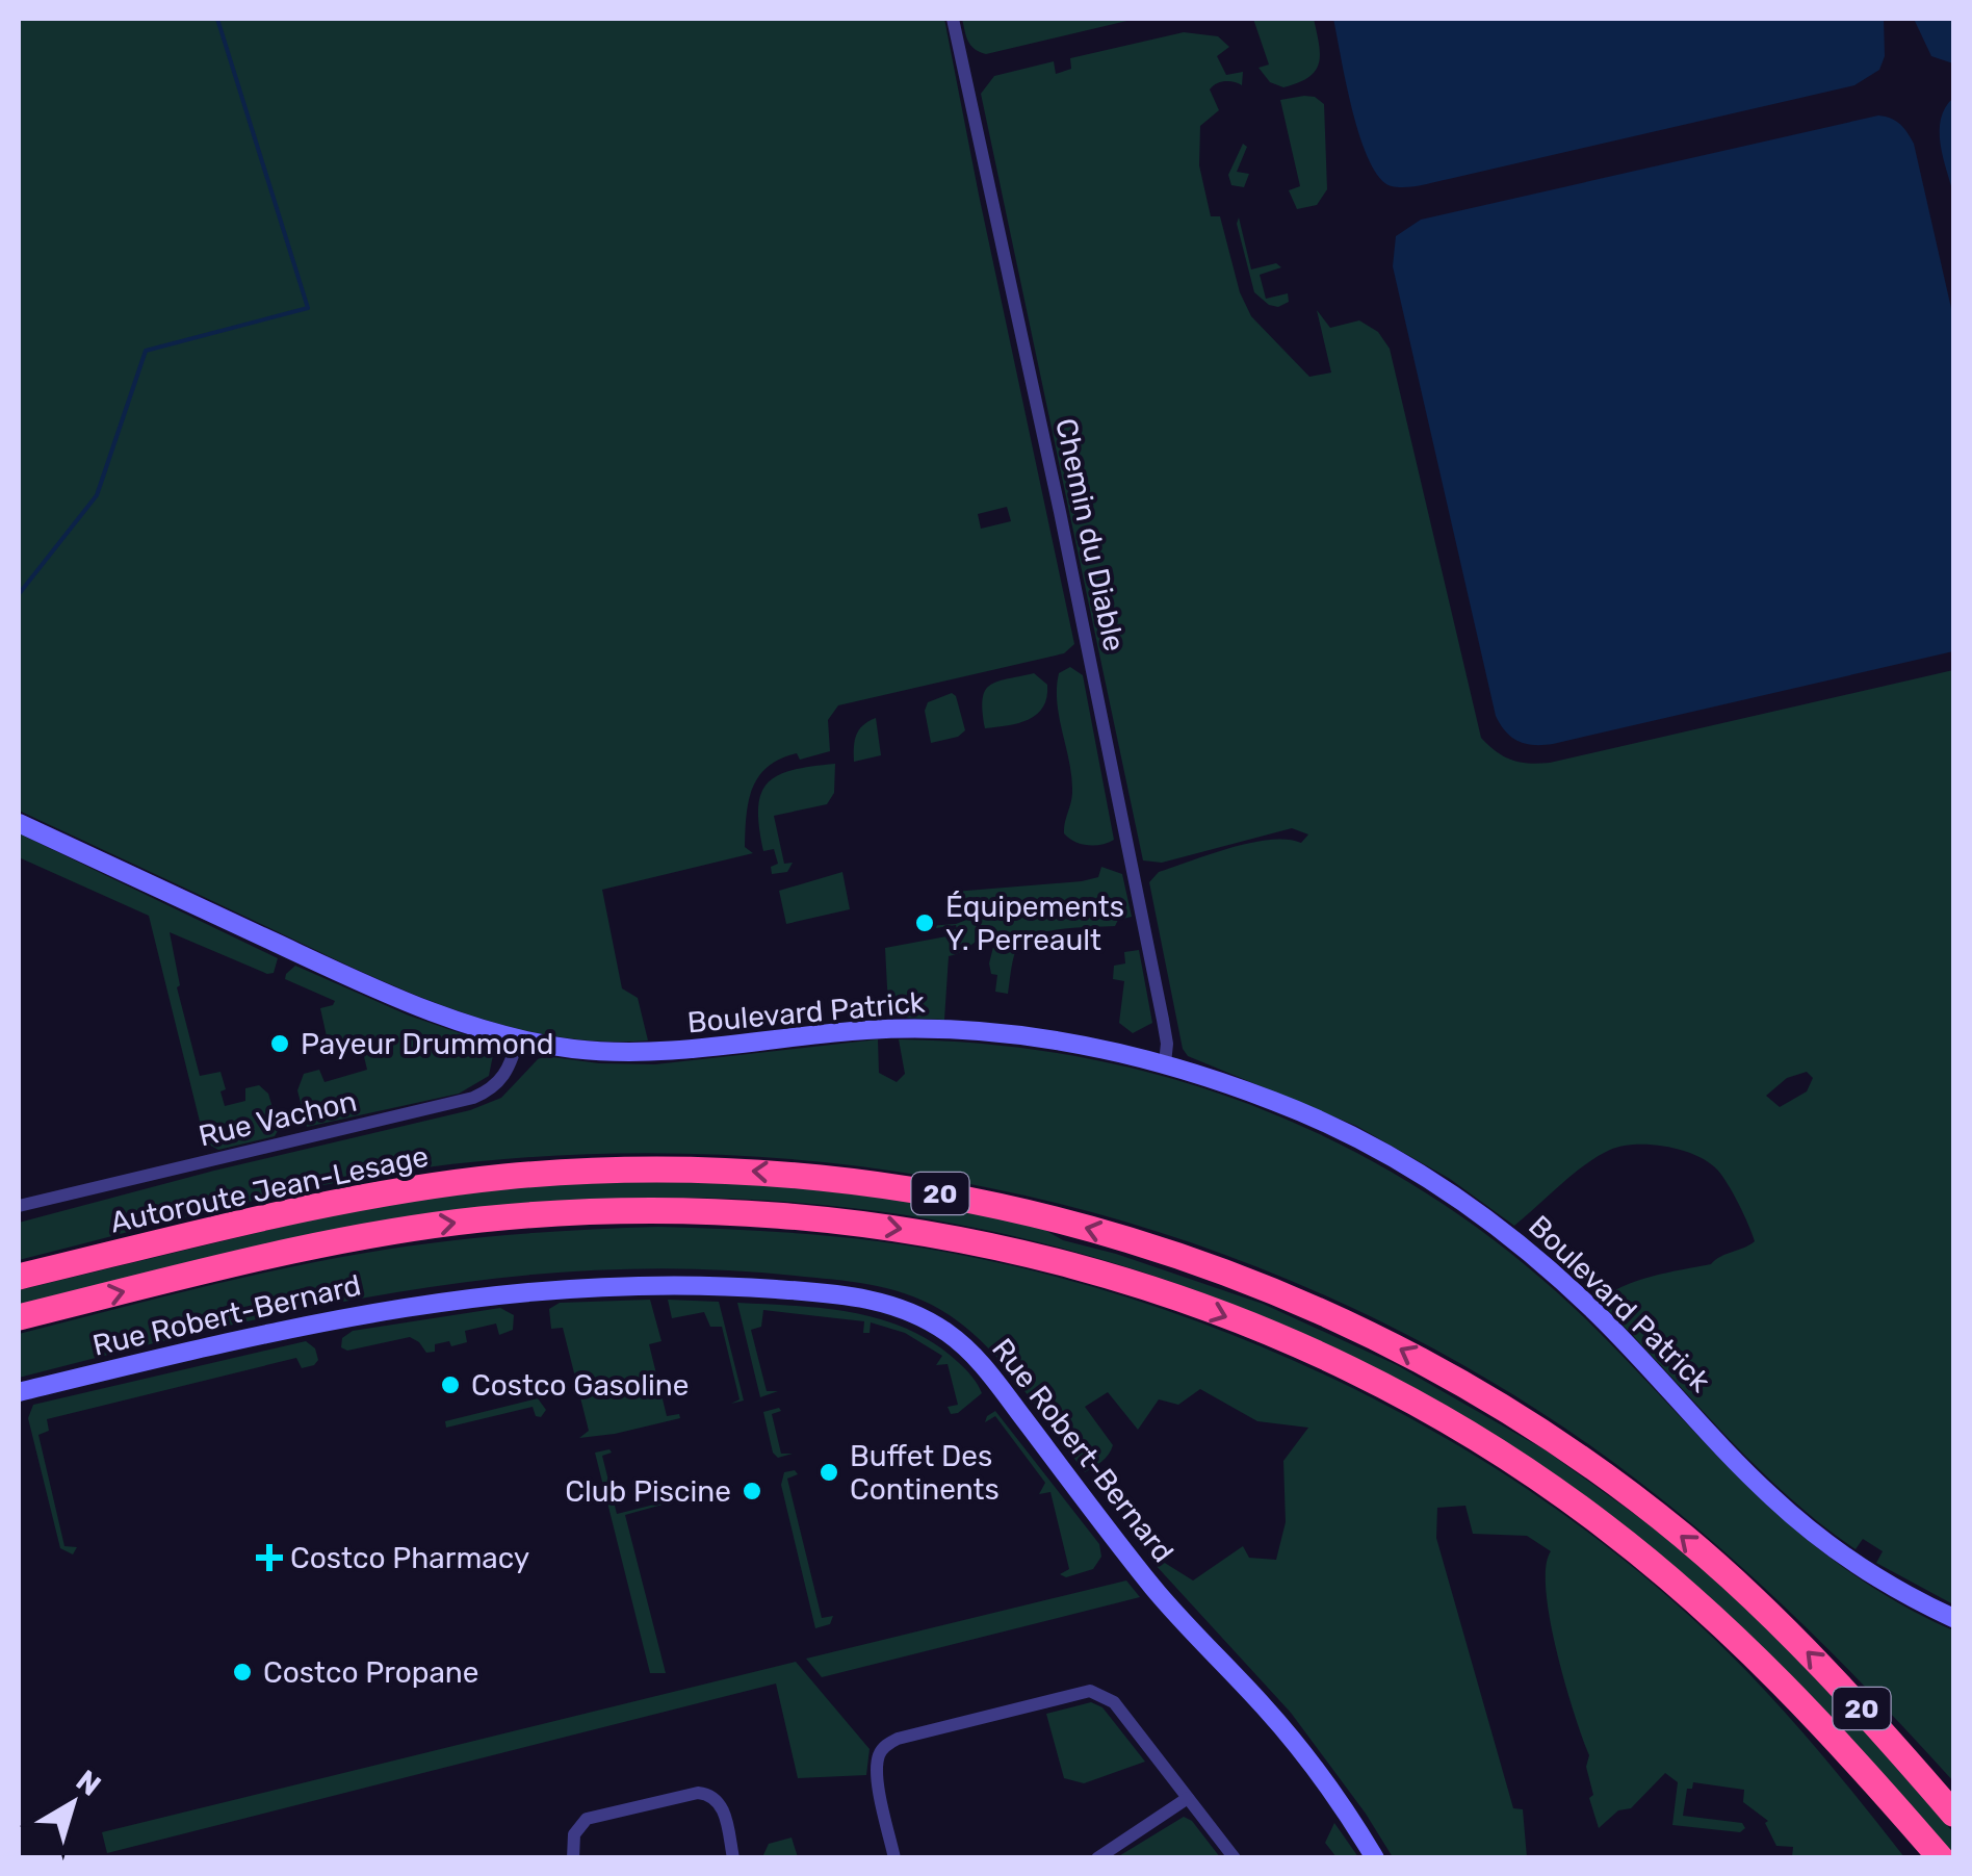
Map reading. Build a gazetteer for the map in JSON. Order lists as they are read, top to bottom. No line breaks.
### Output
{"streets":{"highway":["Autoroute Jean-Lesage","20"],"street":["Chemin du Diable","Boulevard Patrick","Rue Vachon","Rue Robert-Bernard"]},"crossings":[["Chemin du Diable","Boulevard Patrick"],["Boulevard Patrick","Rue Vachon"]],"places":{"other":["Équipements Y. Perreault","Payeur Drummond","Costco Gasoline","Buffet Des Continents","Club Piscine","Costco Propane"],"health":["Costco Pharmacy"]},"north":"top right"}
